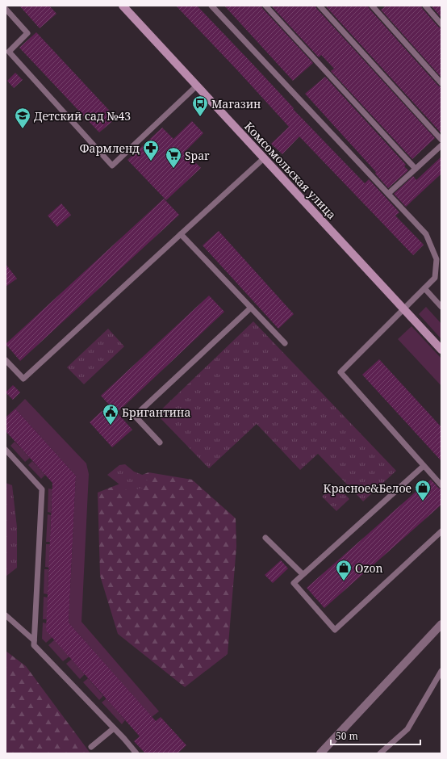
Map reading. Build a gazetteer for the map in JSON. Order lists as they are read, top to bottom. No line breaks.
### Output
{"streets":{"main road":["Комсомольская улица"]},"places":{"bus stop":["Магазин"],"school or university":["Детский сад №43"],"pharmacy":["Фармленд"],"supermarket":["Spar"],"public building":["Бригантина"],"shop":["Красное&Белое","Ozon"]},"scale_bar":"50 m"}
